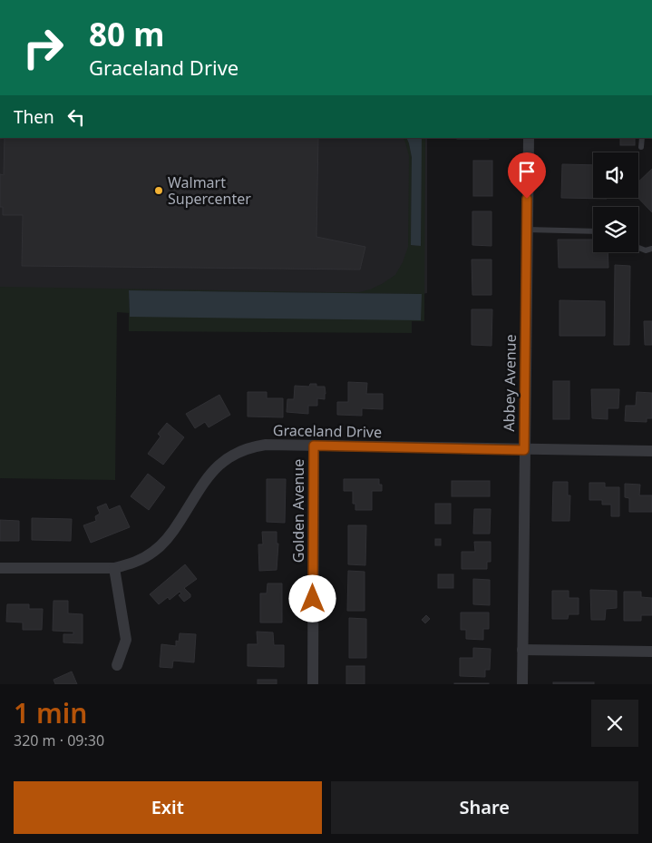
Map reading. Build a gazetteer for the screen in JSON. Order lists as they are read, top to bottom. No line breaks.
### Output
{"streets":{"street":["Abbey Avenue","Graceland Drive","Golden Avenue"]},"crossings":[["Abbey Avenue","Graceland Drive"],["Graceland Drive","Golden Avenue"]],"places":["Walmart Supercenter"],"page":{"turn":["80 m","Graceland Drive"],"then":"Then","heading":["1 min","320 m · 09:30"],"buttons":["Exit","Share"]}}
